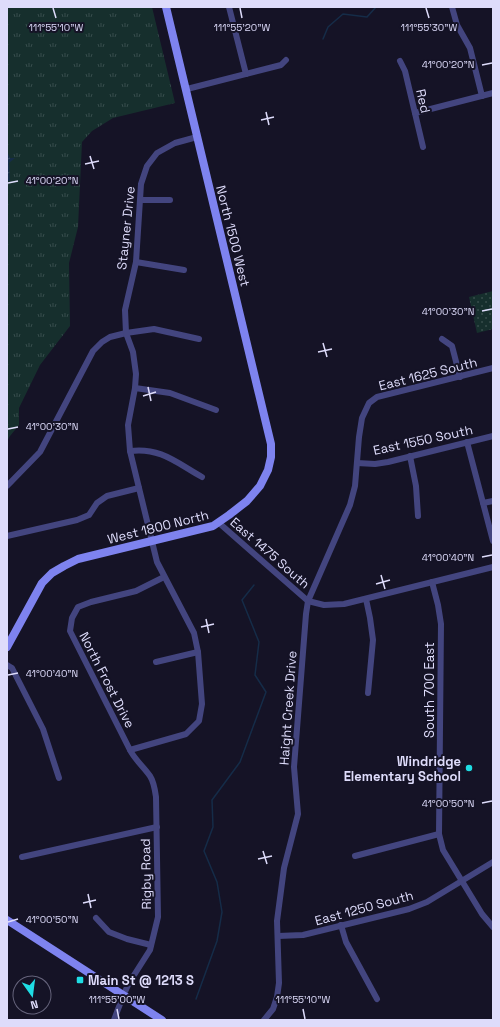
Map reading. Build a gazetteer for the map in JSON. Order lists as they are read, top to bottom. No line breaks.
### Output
{"streets":{"street":["Red","Stayner Drive","North 1500 West","East 1625 South","East 1550 South","West 1800 North","East 1475 South","North Frost Drive","South 700 East","Haight Creek Drive","Rigby Road","East 1250 South"]},"crossings":[["Stayner Drive","North 1500 West"],["Stayner Drive","West 1800 North"],["Stayner Drive","North Frost Drive"],["Stayner Drive","Rigby Road"],["North 1500 West","West 1800 North"],["East 1625 South","Haight Creek Drive"],["East 1550 South","Haight Creek Drive"],["West 1800 North","East 1475 South"],["East 1475 South","South 700 East"],["East 1475 South","Haight Creek Drive"],["North Frost Drive","Rigby Road"],["South 700 East","East 1250 South"],["Haight Creek Drive","East 1250 South"]],"places":{"other":["Windridge Elementary School"],"transit":["Main St @ 1213 S"]},"north":"bottom","coordinates":["111°55'10\"W","111°55'20\"W","111°55'30\"W","41°00'20\"N","41°00'30\"N","41°00'40\"N","41°00'50\"N","111°55'00\"W"]}
